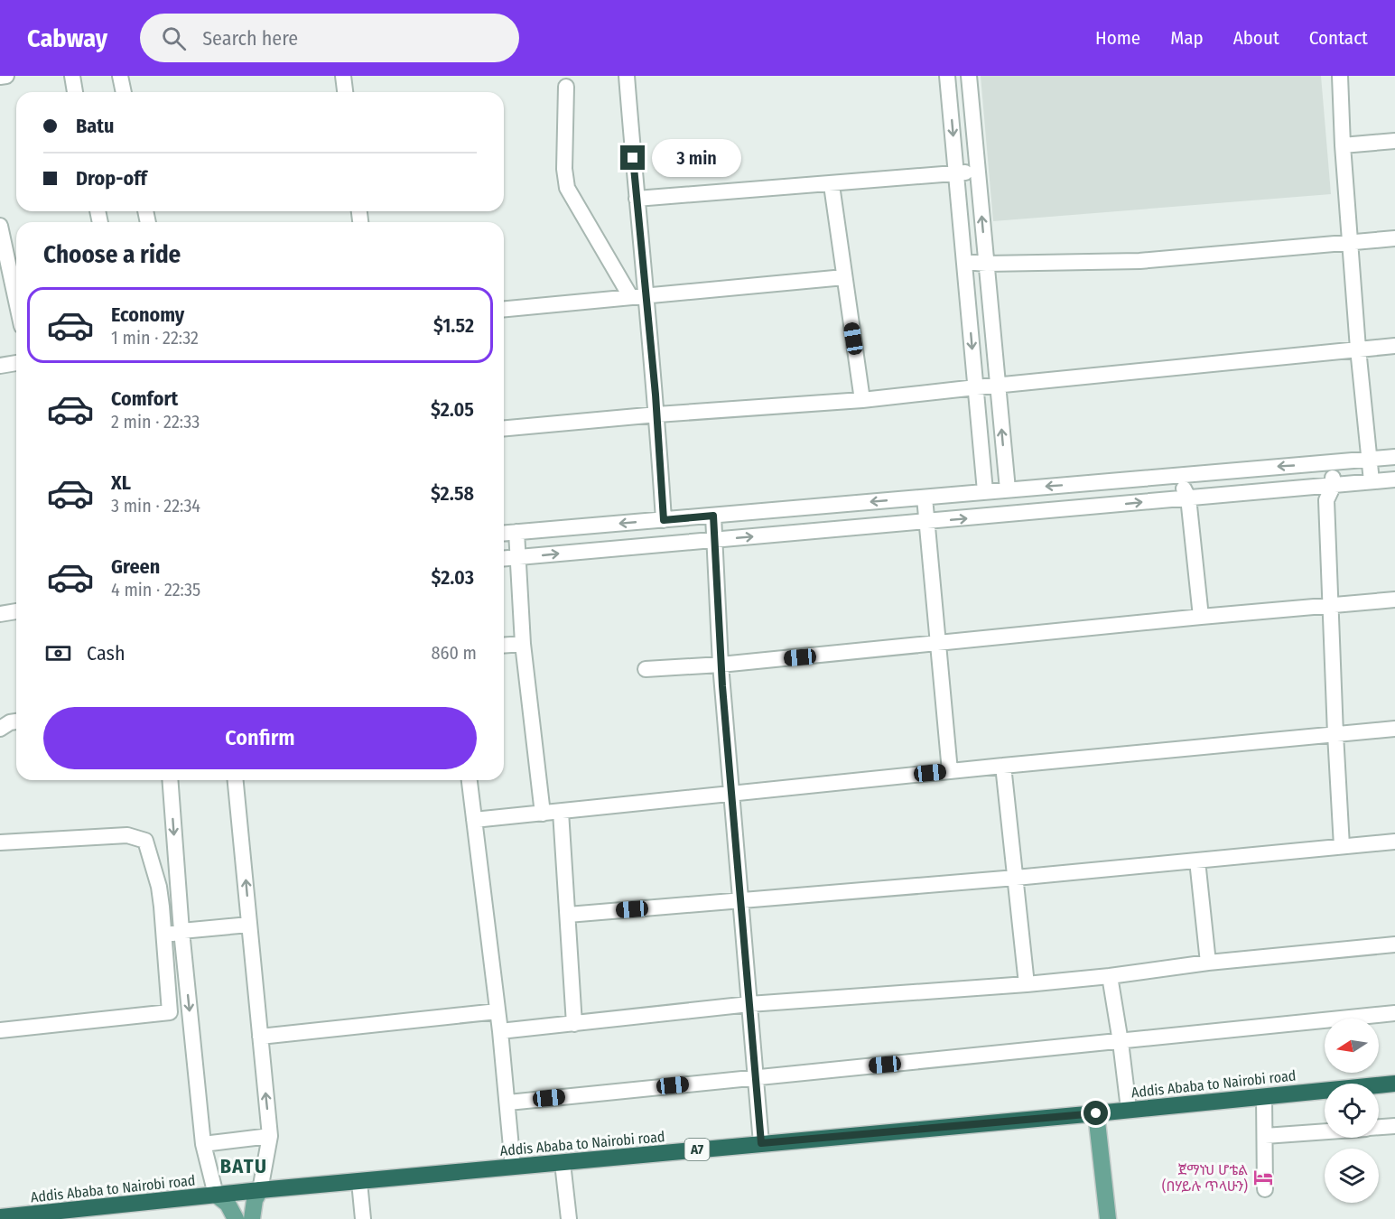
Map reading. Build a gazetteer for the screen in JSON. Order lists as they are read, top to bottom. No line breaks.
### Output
{"streets":{"highway":["Addis Ababa to Nairobi road","A7"]},"districts":["BATU"],"places":{"hotel":["ጀማነህ ሆቴል (በሃይሉ ጥላሁን)"]},"north":"left","page":{"header":"Cabway","search":"Search here","nav":["Home","Map","About","Contact"],"banner":["Batu","Drop-off"],"bubble":"3 min","heading":"Choose a ride","list":[{"name":"Economy","note":"1 min · 22:32","value":"$1.52"},{"name":"Comfort","note":"2 min · 22:33","value":"$2.05"},{"name":"XL","note":"3 min · 22:34","value":"$2.58"},{"name":"Green","note":"4 min · 22:35","value":"$2.03"}],"pay":["Cash","860 m"],"buttons":"Confirm"}}
